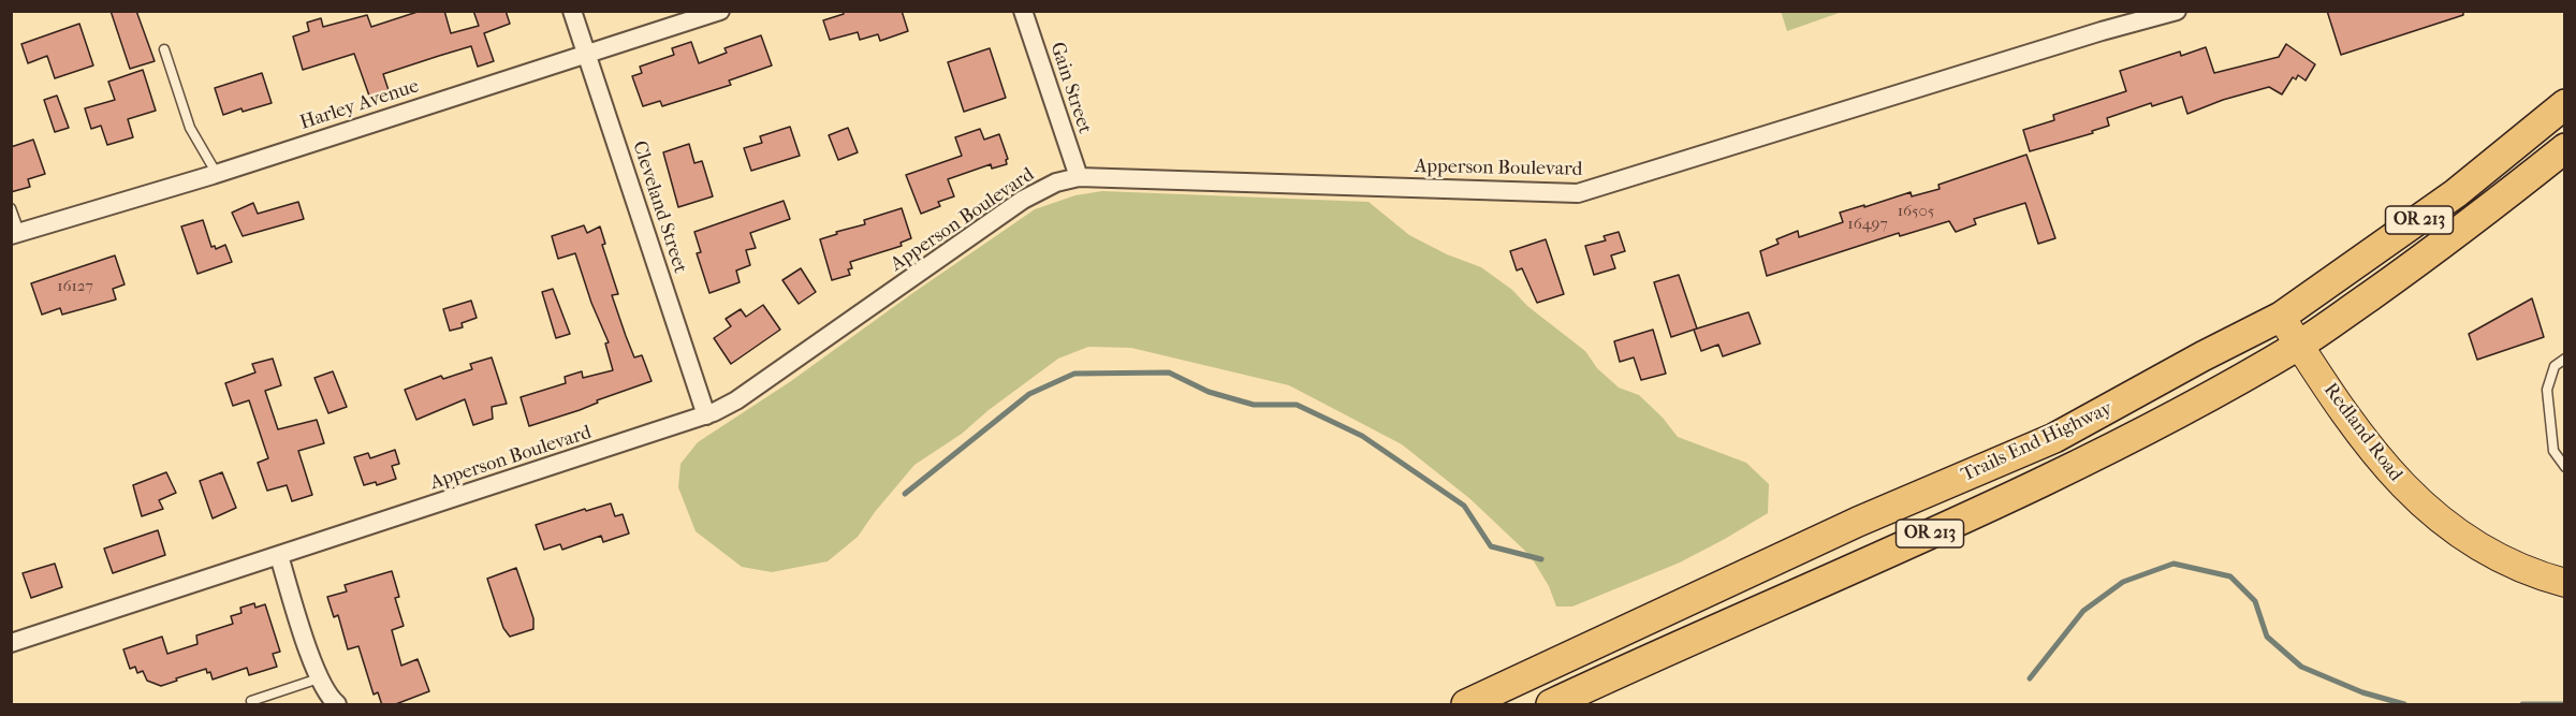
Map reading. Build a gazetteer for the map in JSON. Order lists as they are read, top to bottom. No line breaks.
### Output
{"streets":{"highway":["OR 213","Trails End Highway"],"main road":["Redland Road"],"street":["Gain Street","Harley Avenue","Apperson Boulevard","Cleveland Street"]},"crossings":[["Gain Street","Apperson Boulevard"],["Harley Avenue","Cleveland Street"],["Apperson Boulevard","Cleveland Street"],["Redland Road","Trails End Highway"]],"house_numbers":["16505","16497","16127"]}
